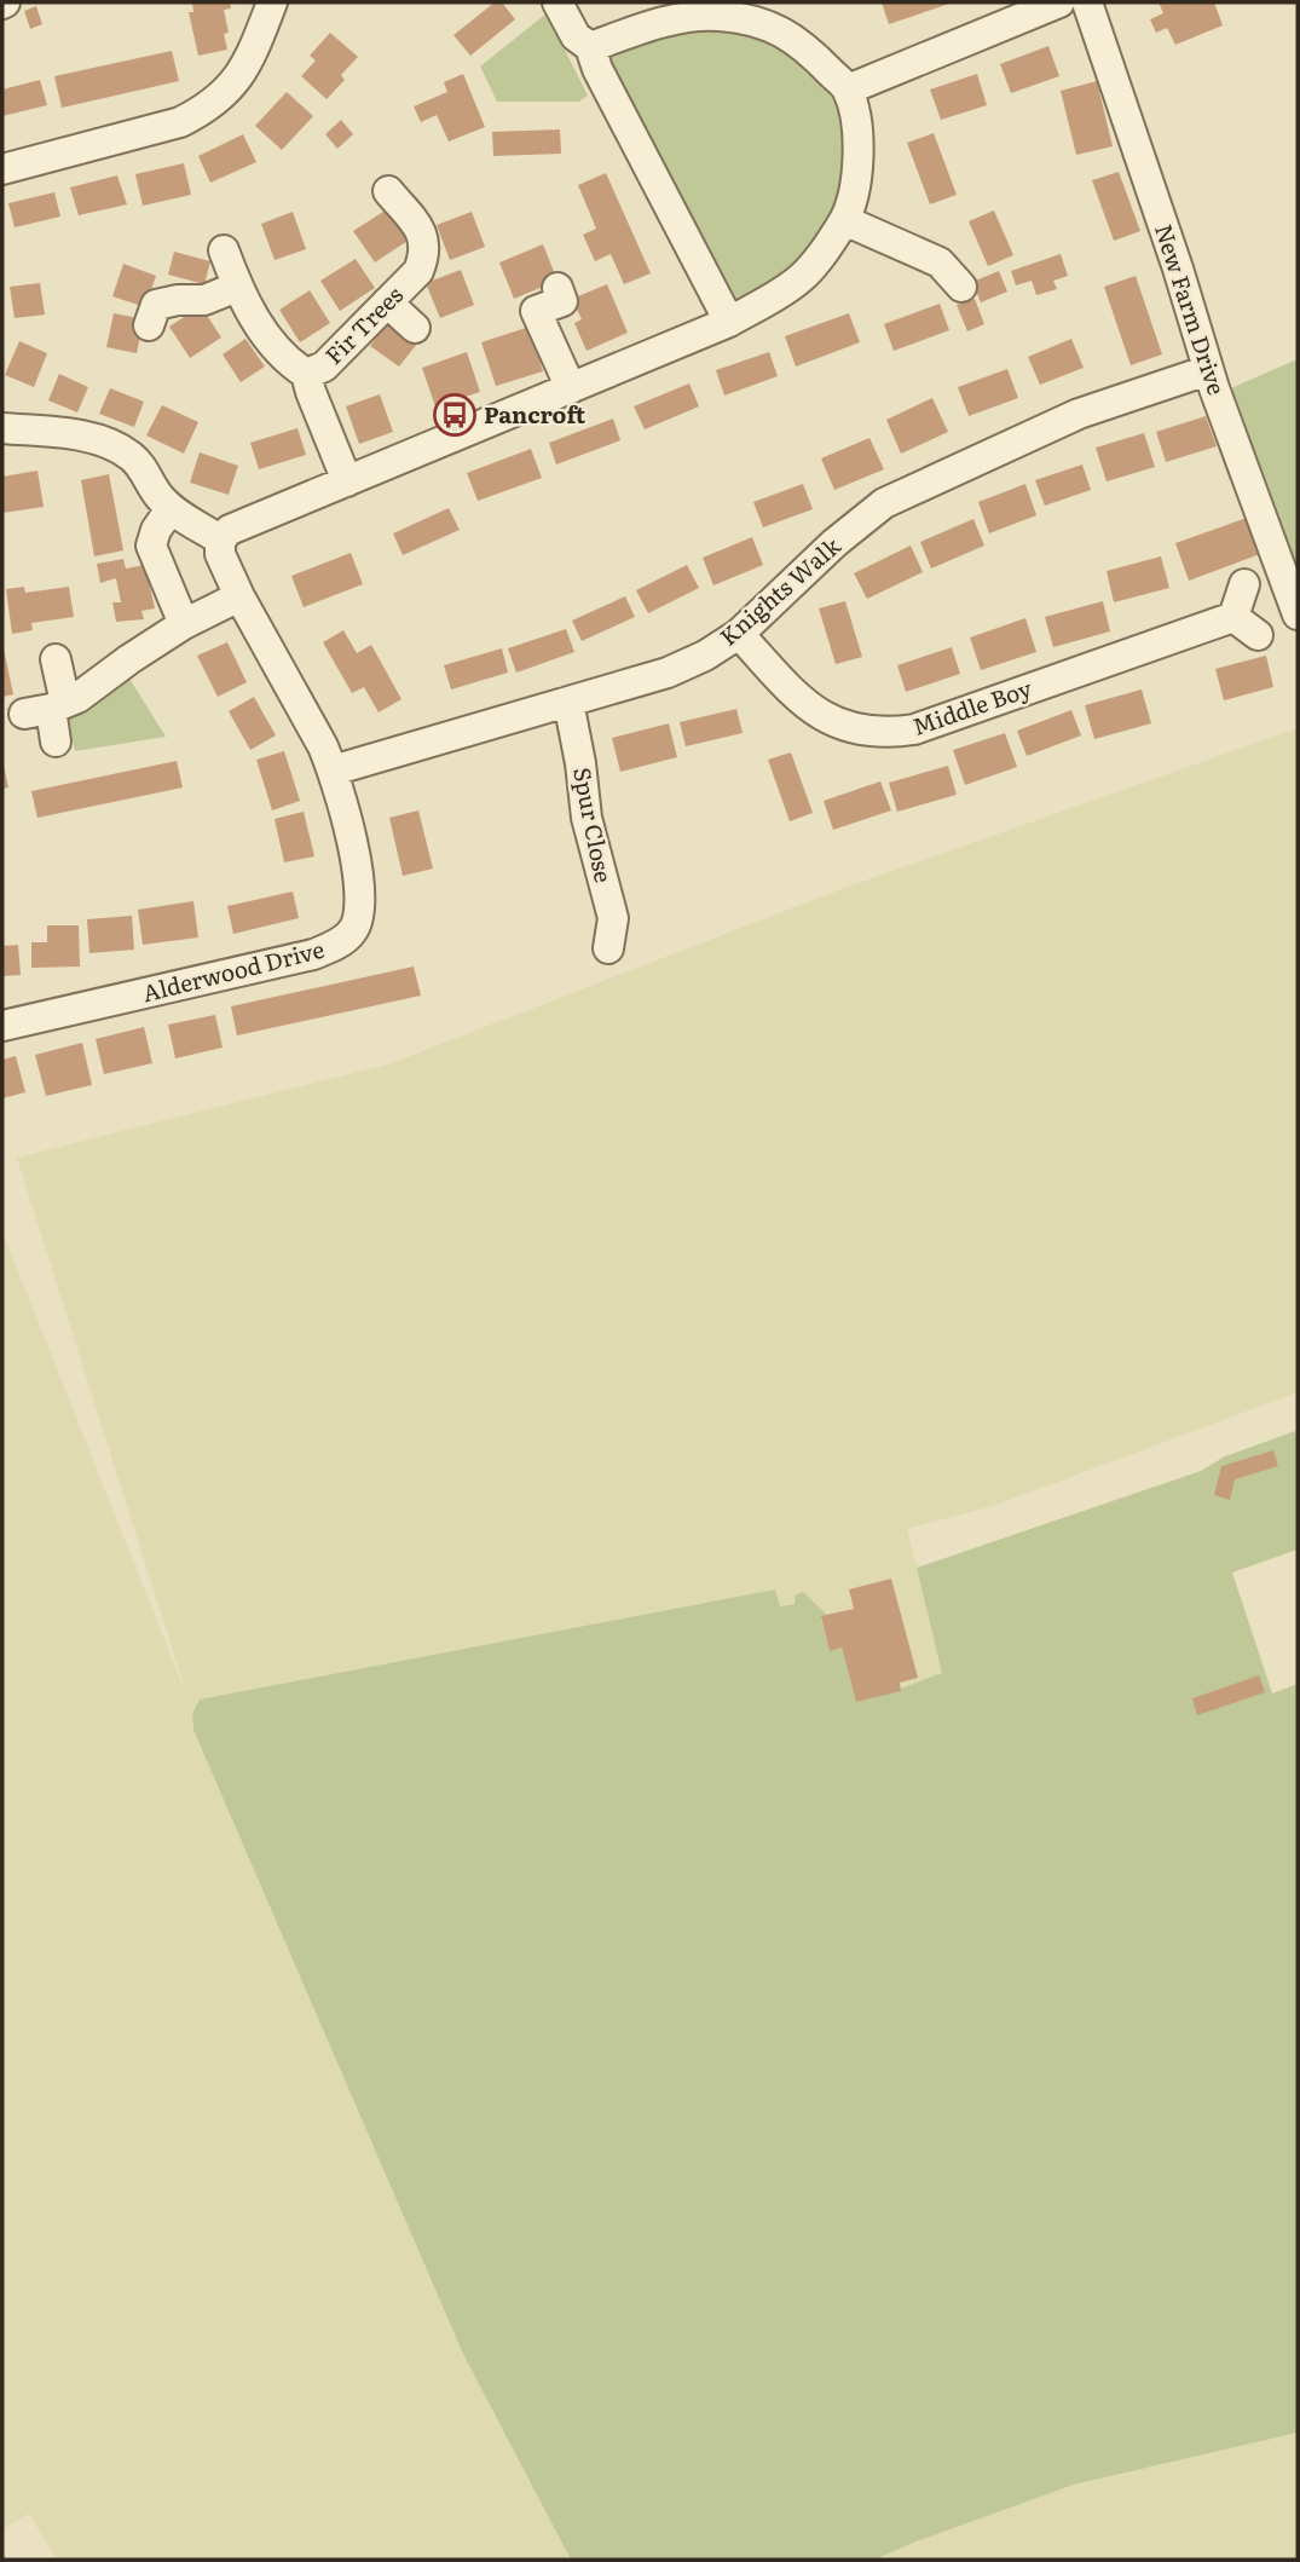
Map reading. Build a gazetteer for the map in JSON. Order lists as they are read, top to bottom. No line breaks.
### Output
{"streets":{"street":["New Farm Drive","Fir Trees","Knights Walk","Middle Boy","Spur Close","Alderwood Drive"]},"crossings":[["New Farm Drive","Knights Walk"],["Knights Walk","Middle Boy"],["Knights Walk","Spur Close"],["Knights Walk","Alderwood Drive"]],"places":{"bus stop":["Pancroft"]}}
